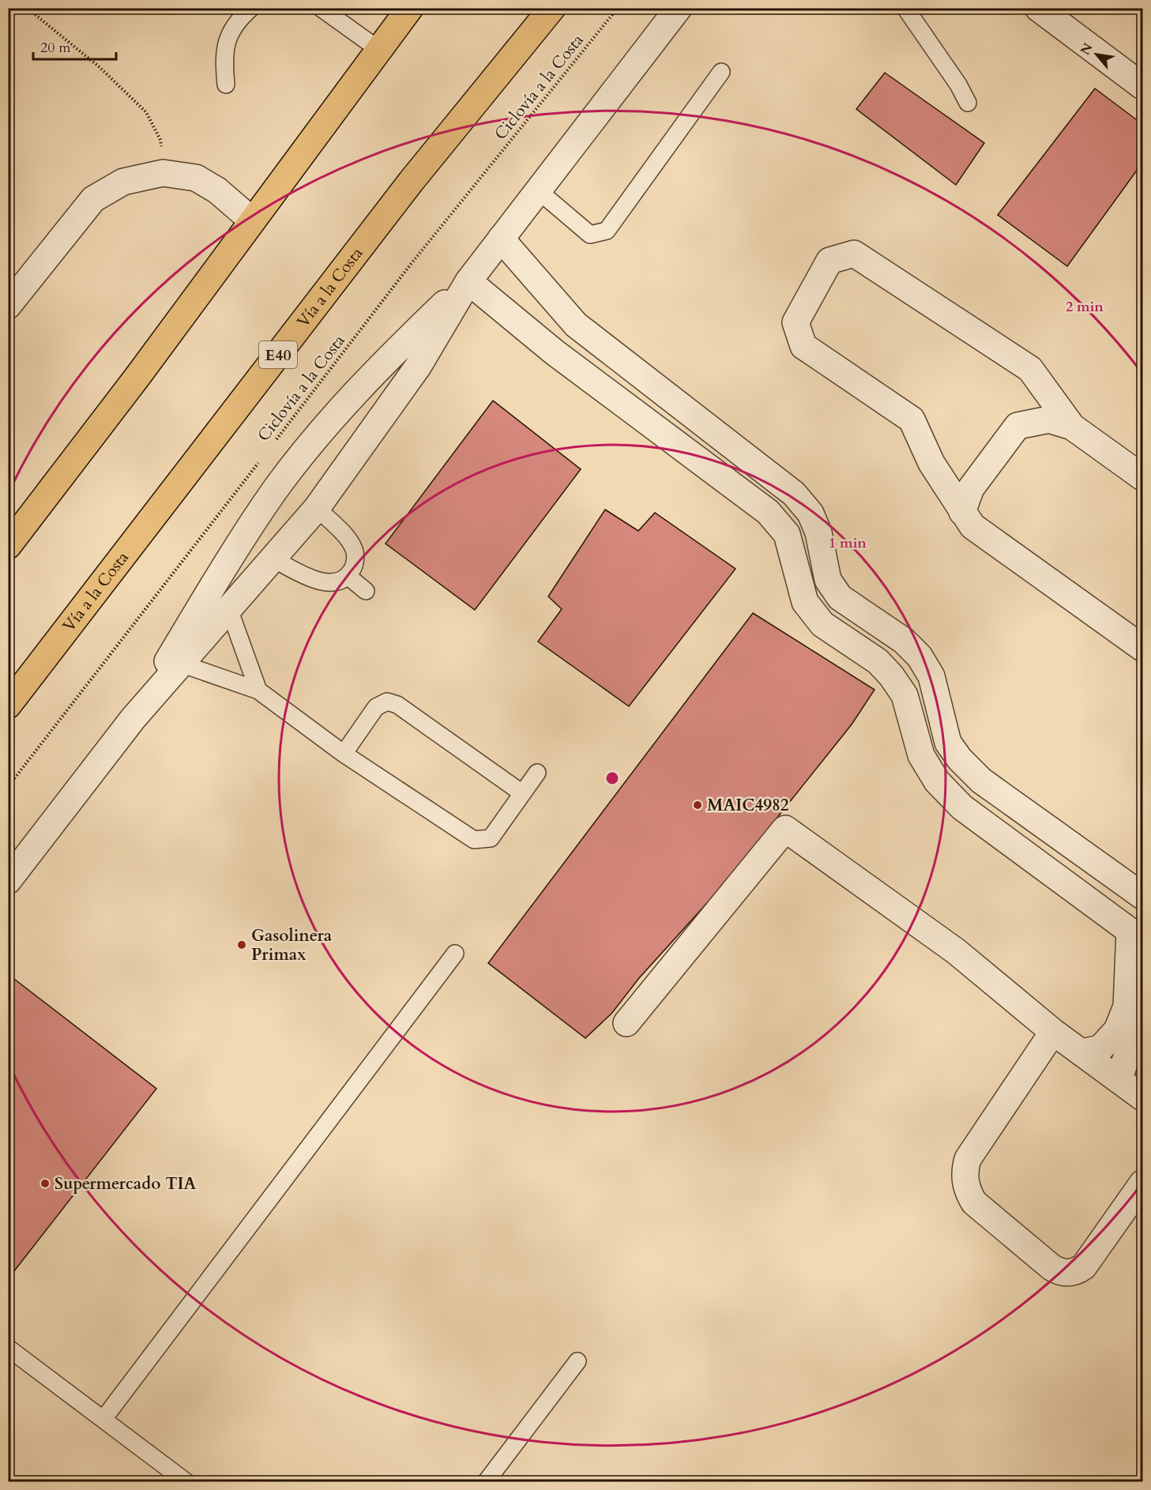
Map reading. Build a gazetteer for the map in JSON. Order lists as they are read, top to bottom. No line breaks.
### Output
{"streets":{"highway":["Vía a la Costa","E40"],"path":["Ciclovía a la Costa"]},"places":["MAIC4982","Gasolinera Primax","Supermercado TIA"],"scale_bar":"20 m","north":"top left","rings":["2 min","1 min"]}
